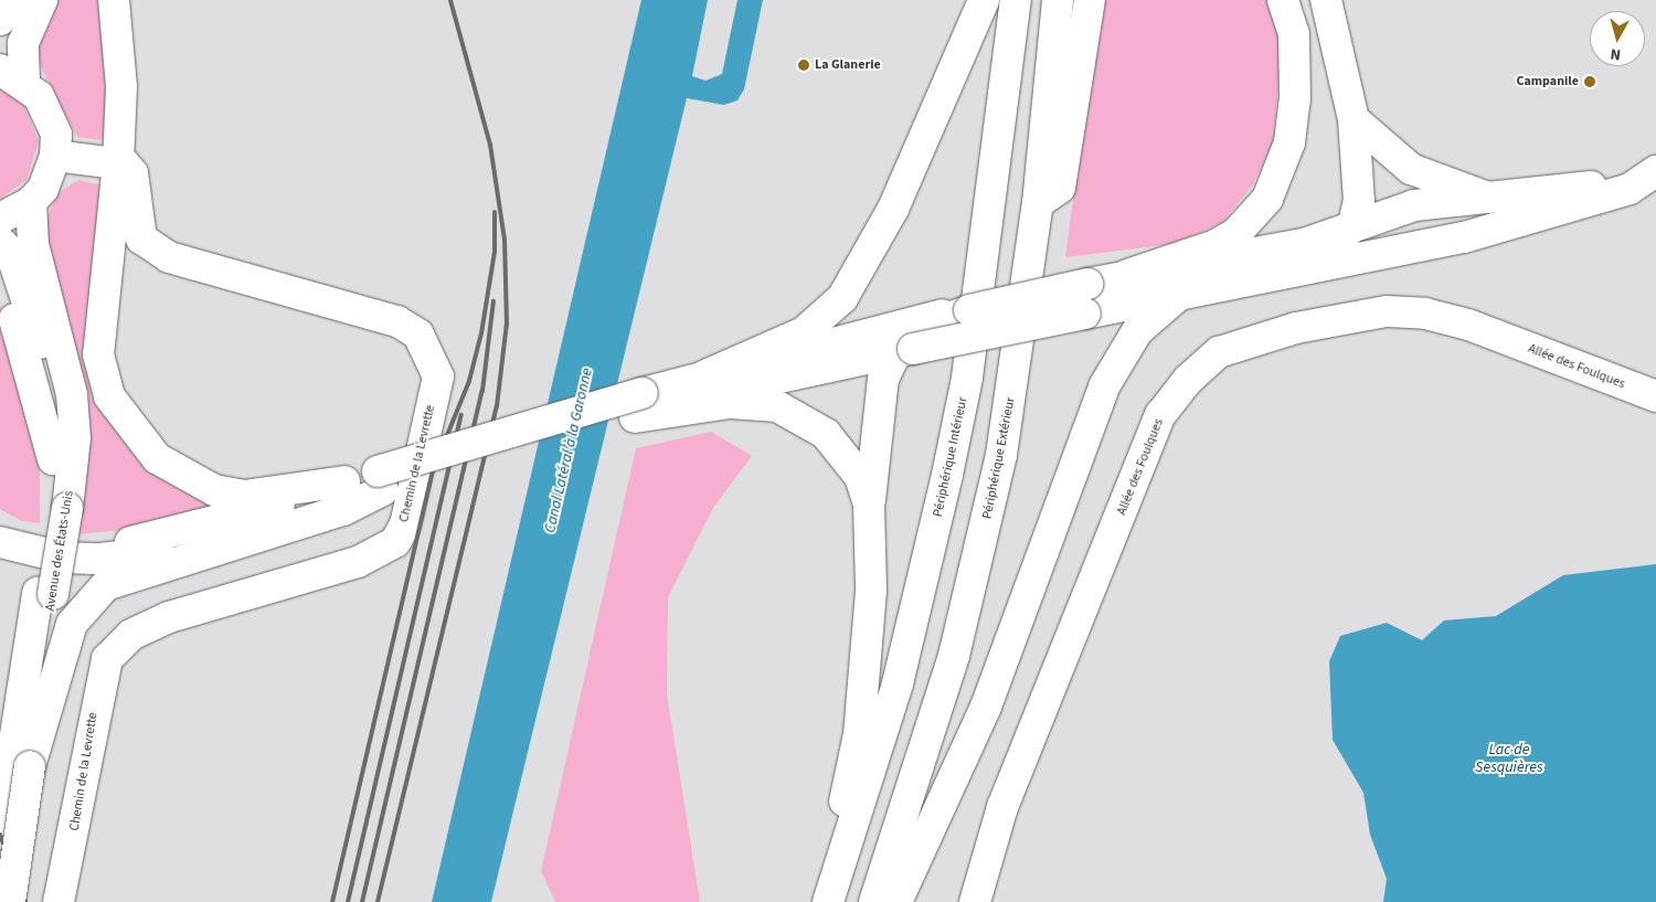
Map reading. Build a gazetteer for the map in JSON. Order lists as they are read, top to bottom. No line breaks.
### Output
{"streets":{"main road":["Allée des Foulques","Périphérique Intérieur","Périphérique Extérieur","Chemin de la Levrette","Avenue des États-Unis"]},"water":["Canal Latéral à la Garonne","Lac de Sesquières"],"places":["La Glanerie","Campanile"],"north":"bottom"}
